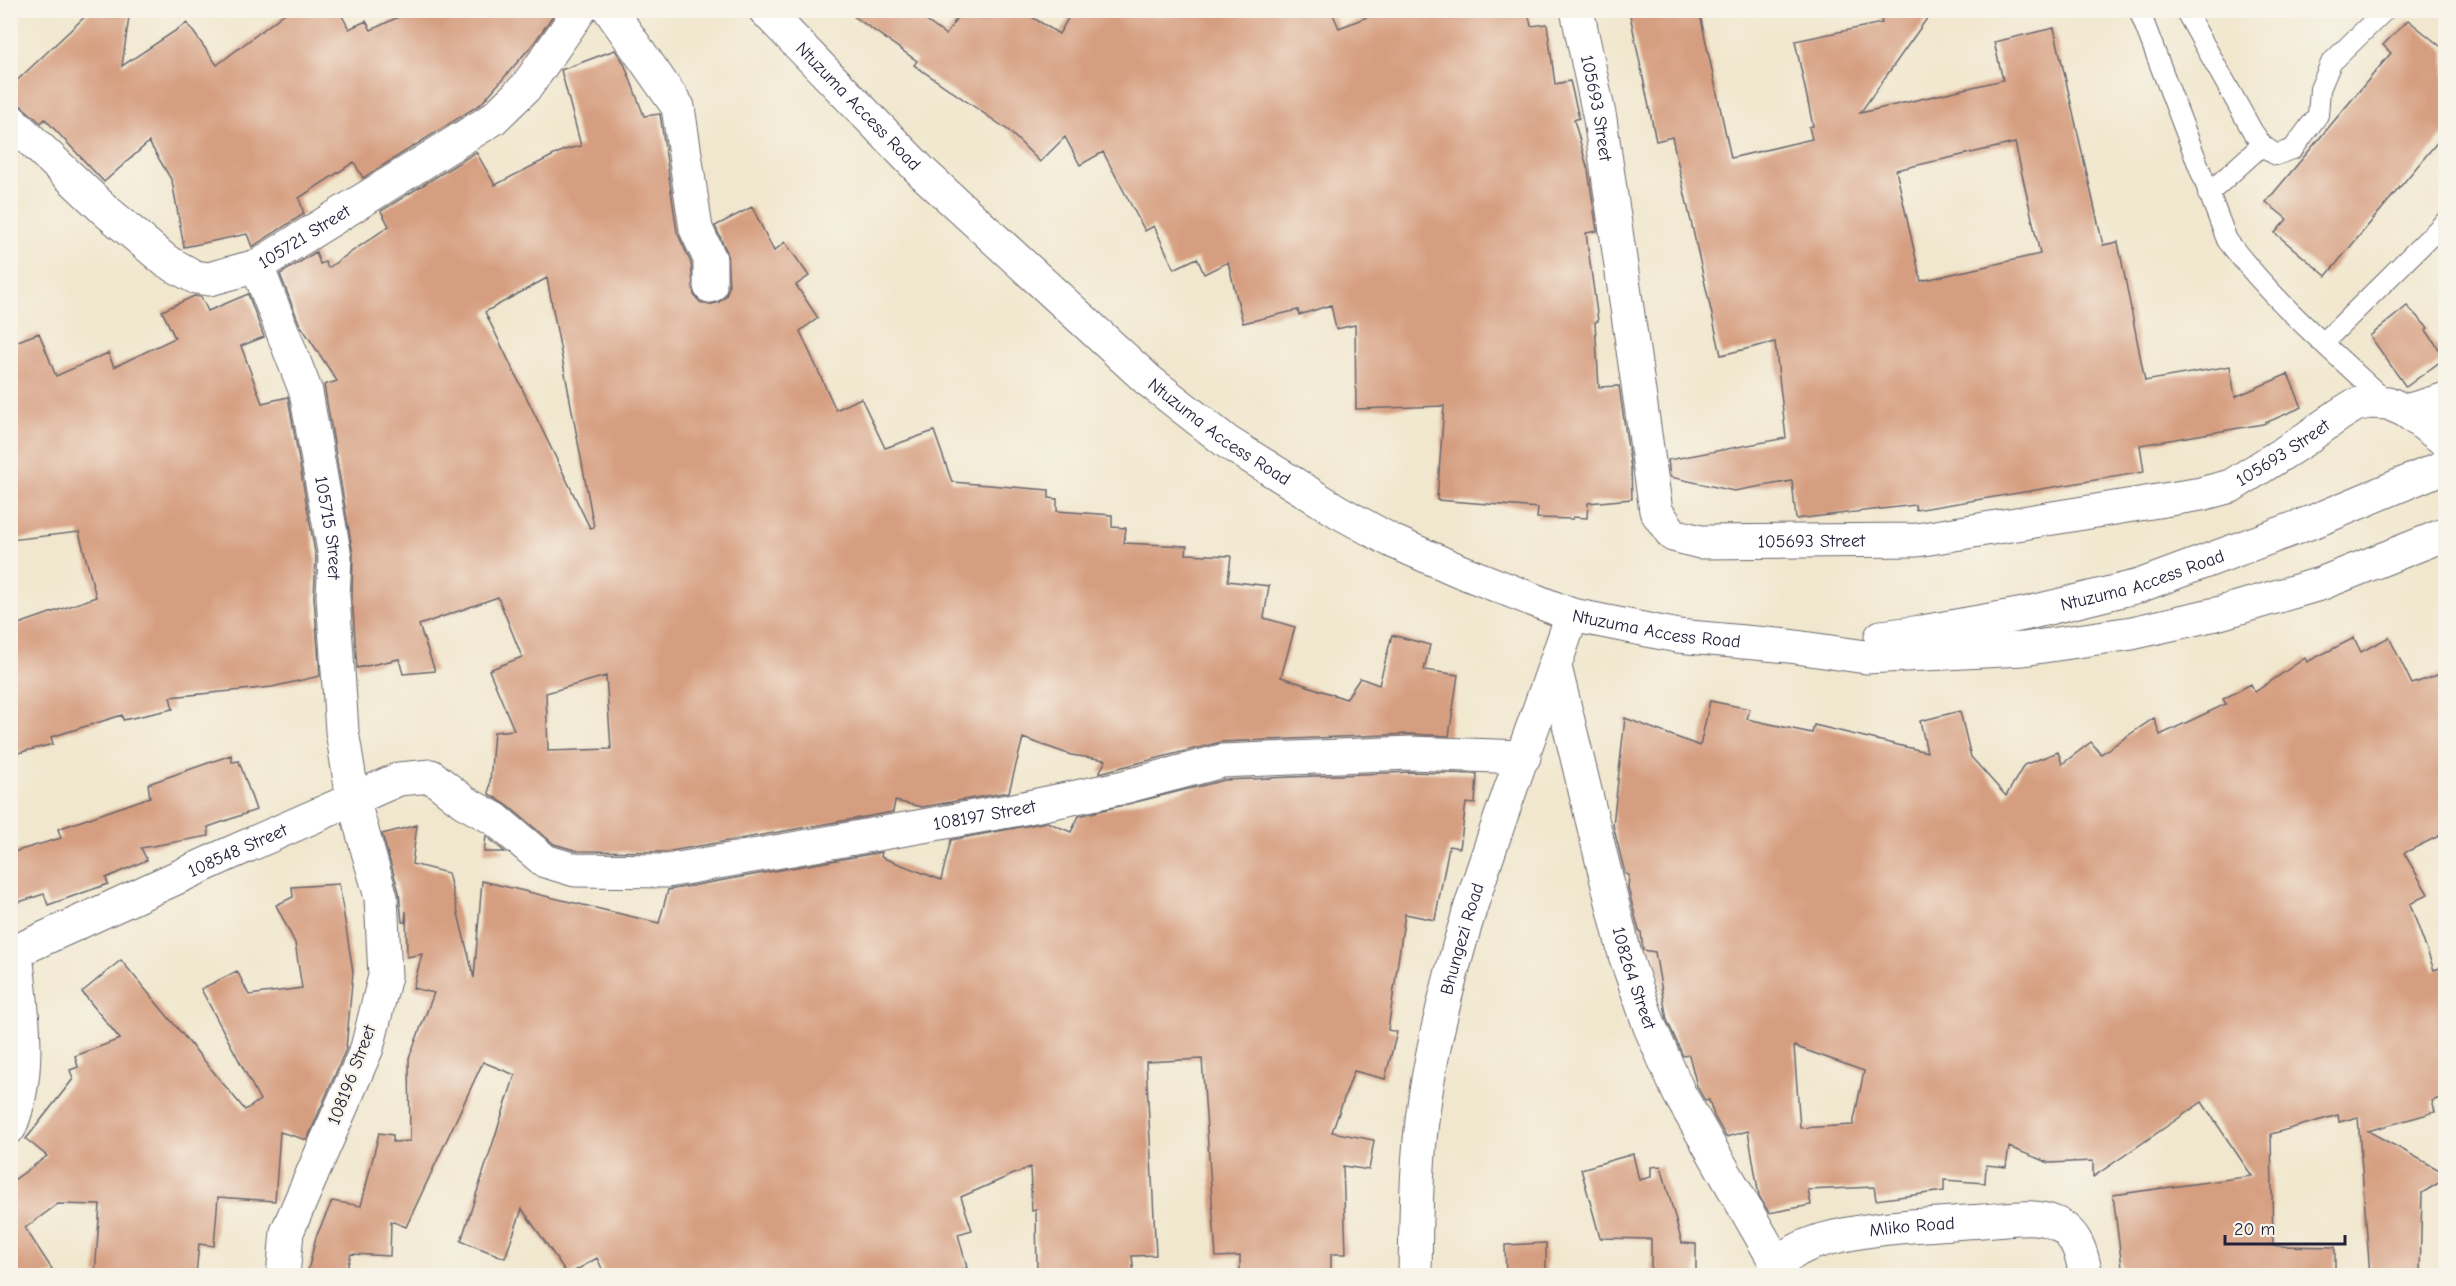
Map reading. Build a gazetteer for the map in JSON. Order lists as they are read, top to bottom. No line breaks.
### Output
{"streets":{"street":["Ntuzuma Access Road","105693 Street","105721 Street","105715 Street","108197 Street","108548 Street","Bhungezi Road","108264 Street","108196 Street","Mliko Road"]},"crossings":[["Ntuzuma Access Road","Bhungezi Road"],["105721 Street","105715 Street"],["105715 Street","108548 Street"],["105715 Street","108196 Street"],["108197 Street","108548 Street"],["108197 Street","Bhungezi Road"],["108548 Street","108196 Street"],["Bhungezi Road","108264 Street"],["108264 Street","Mliko Road"]],"scale_bar":"20 m"}
